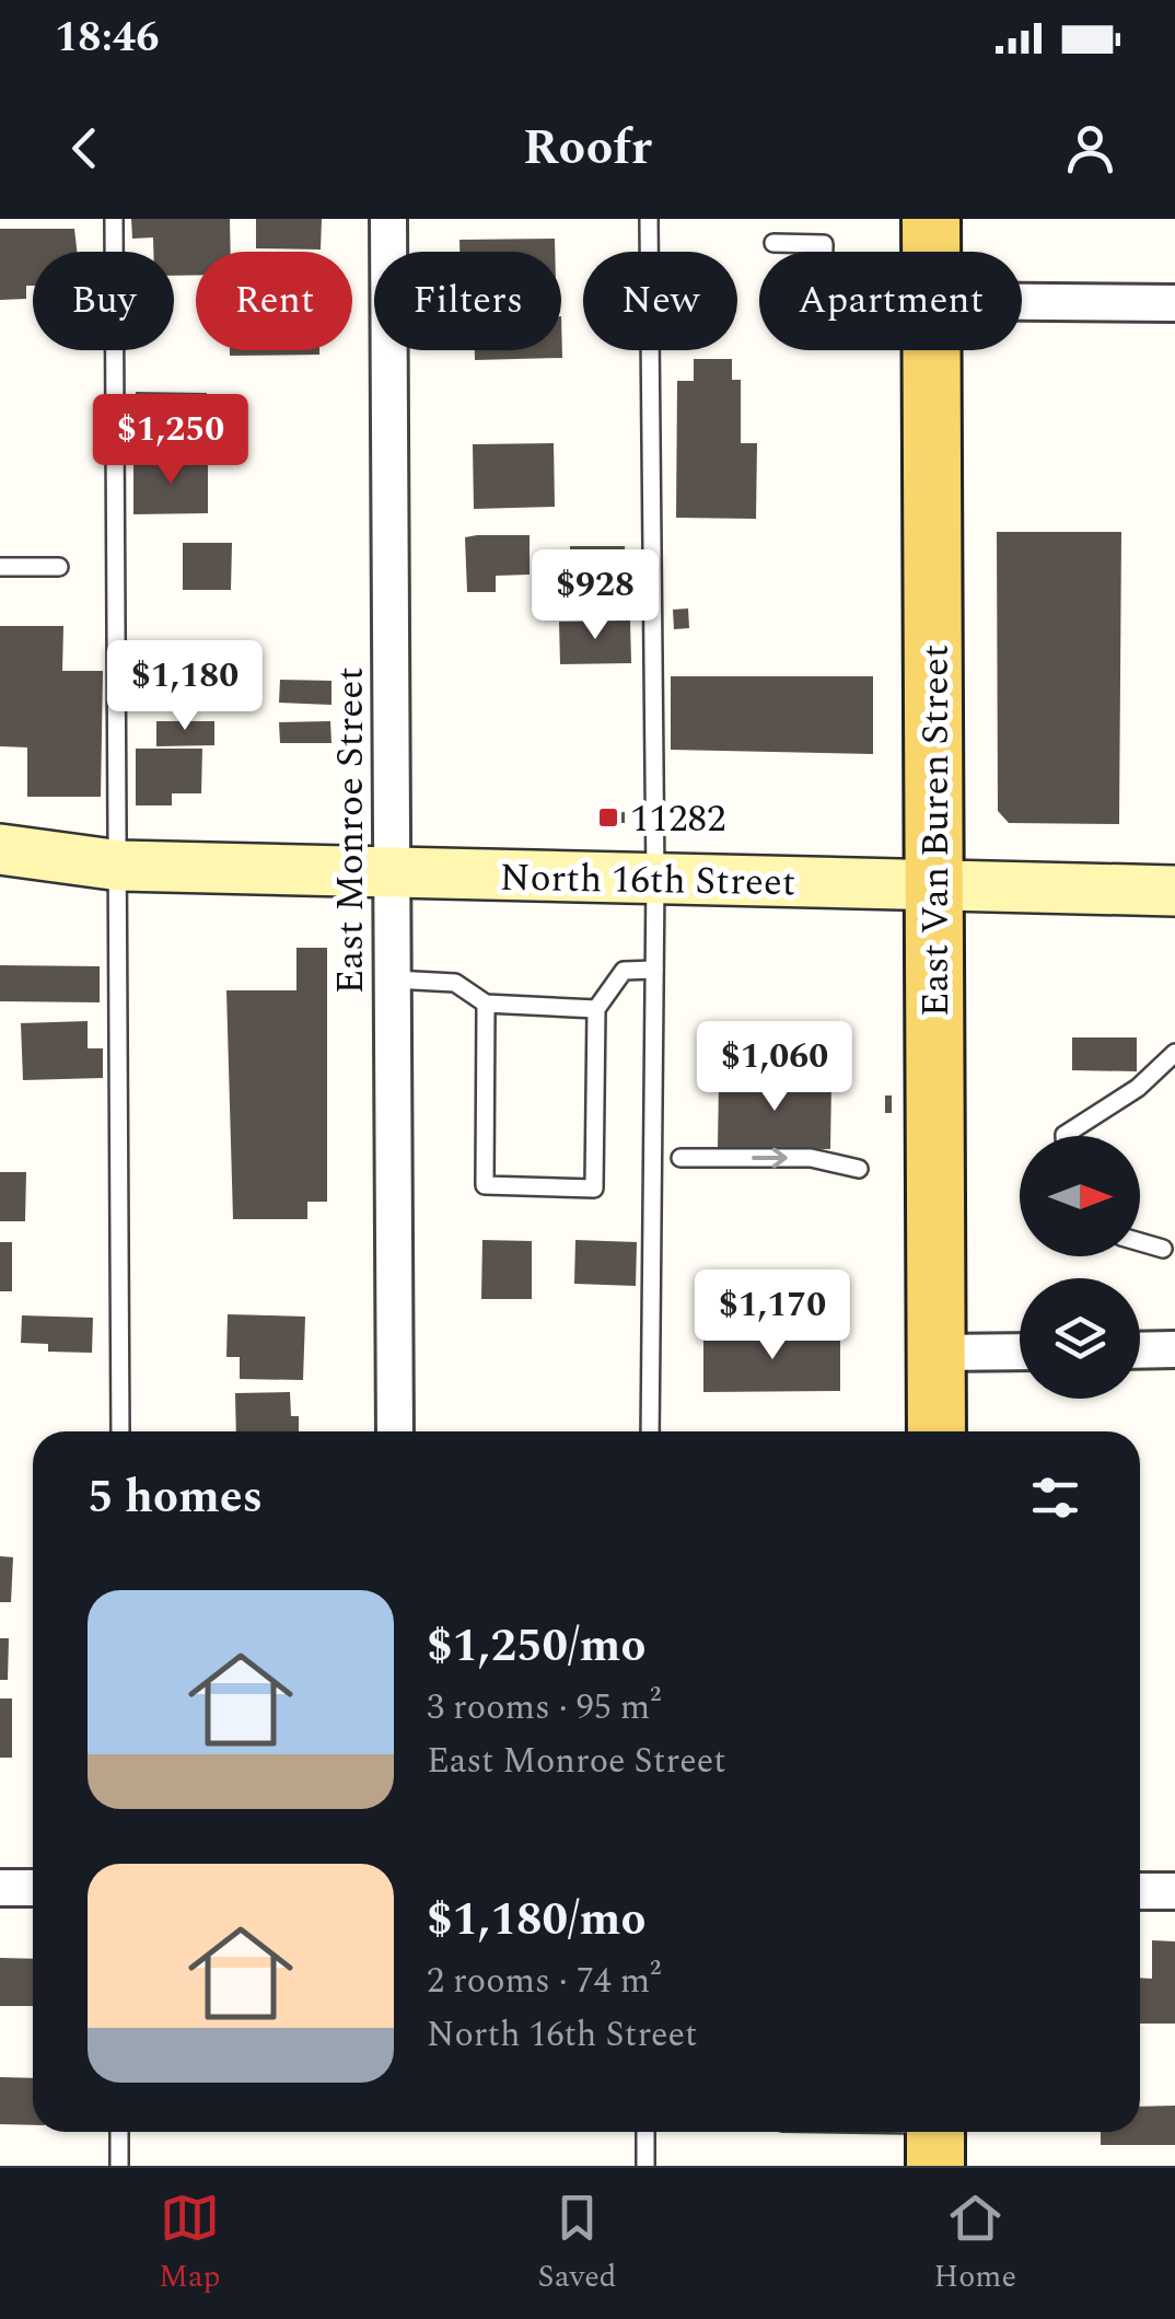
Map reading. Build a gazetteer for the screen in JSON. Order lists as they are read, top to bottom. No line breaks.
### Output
{"streets":{"main road":["East Van Buren Street","North 16th Street"],"street":["East Monroe Street"]},"crossings":[["East Monroe Street","North 16th Street"],["East Van Buren Street","North 16th Street"]],"places":{"transit":["11282"]},"north":"right","page":{"status":"18:46","header":"Roofr","chip":["Buy","Rent","Filters","New","Apartment"],"price":["$1,250","$928","$1,180","$1,060","$1,170"],"heading":"5 homes","list":[{"name":"$1,250/mo","note":"3 rooms · 95 m² · East Monroe Street"},{"name":"$1,180/mo","note":"2 rooms · 74 m² · North 16th Street"}],"tabs":["Map","Saved","Home"]}}
